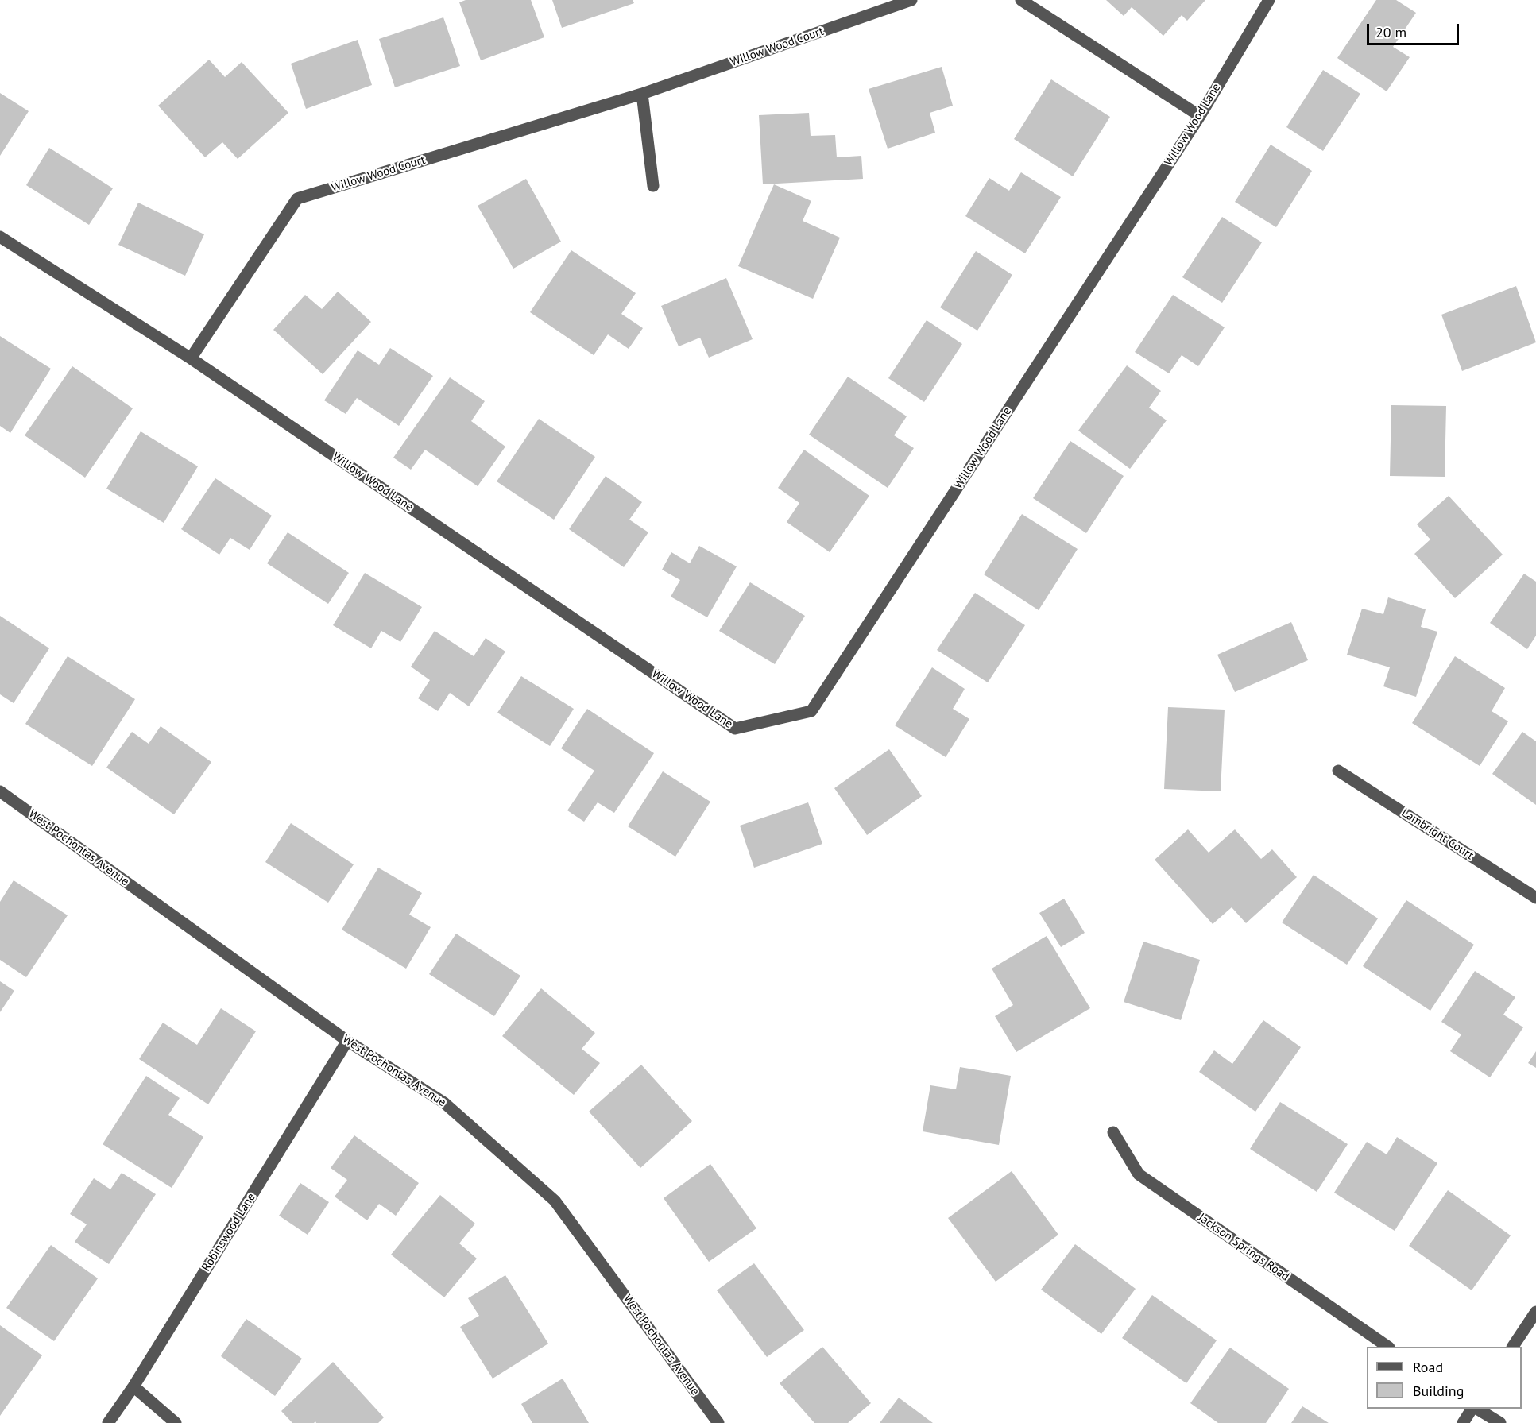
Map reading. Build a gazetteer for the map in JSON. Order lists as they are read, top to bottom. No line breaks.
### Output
{"streets":{"street":["Willow Wood Court","Willow Wood Lane","Lambright Court","West Pochontas Avenue","Robinswood Lane","Jackson Springs Road"]},"crossings":[["Willow Wood Court","Willow Wood Lane"],["West Pochontas Avenue","Robinswood Lane"]],"legend":["Road","Building"],"scale_bar":"20 m"}
